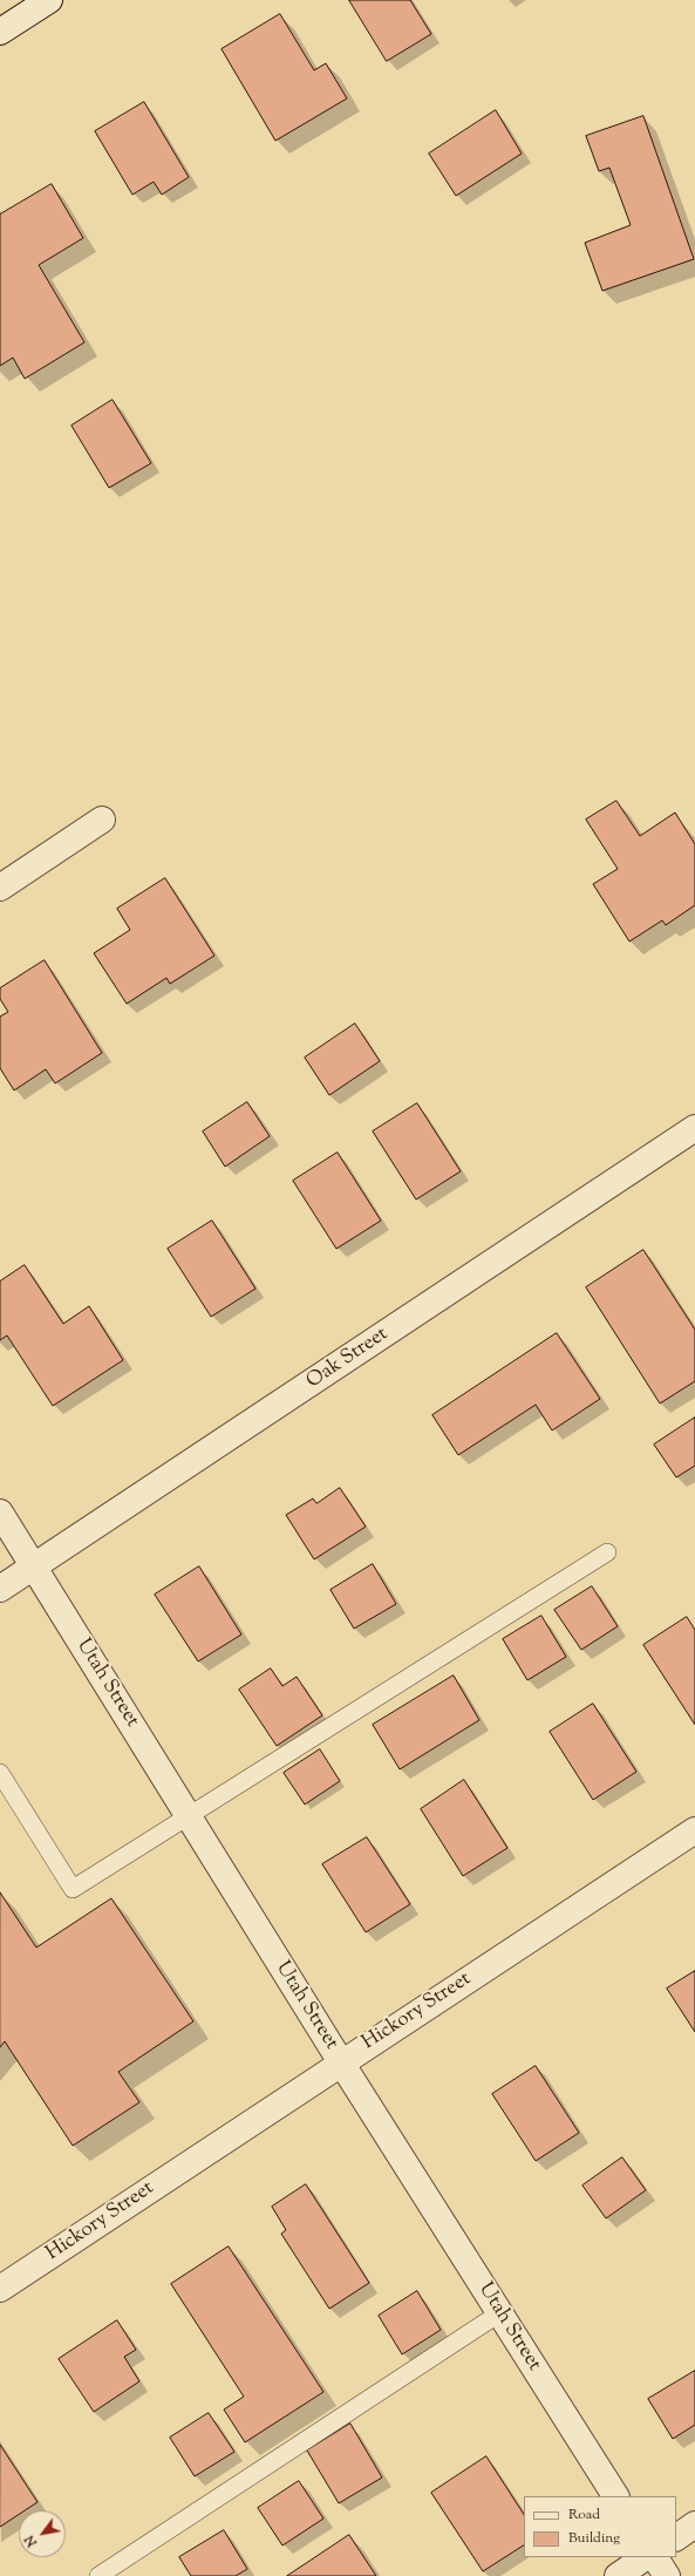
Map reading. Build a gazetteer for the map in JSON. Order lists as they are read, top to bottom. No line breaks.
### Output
{"streets":{"street":["Oak Street","Utah Street","Hickory Street"]},"crossings":[["Oak Street","Utah Street"],["Utah Street","Hickory Street"]],"legend":["Road","Building"],"north":"bottom left"}
